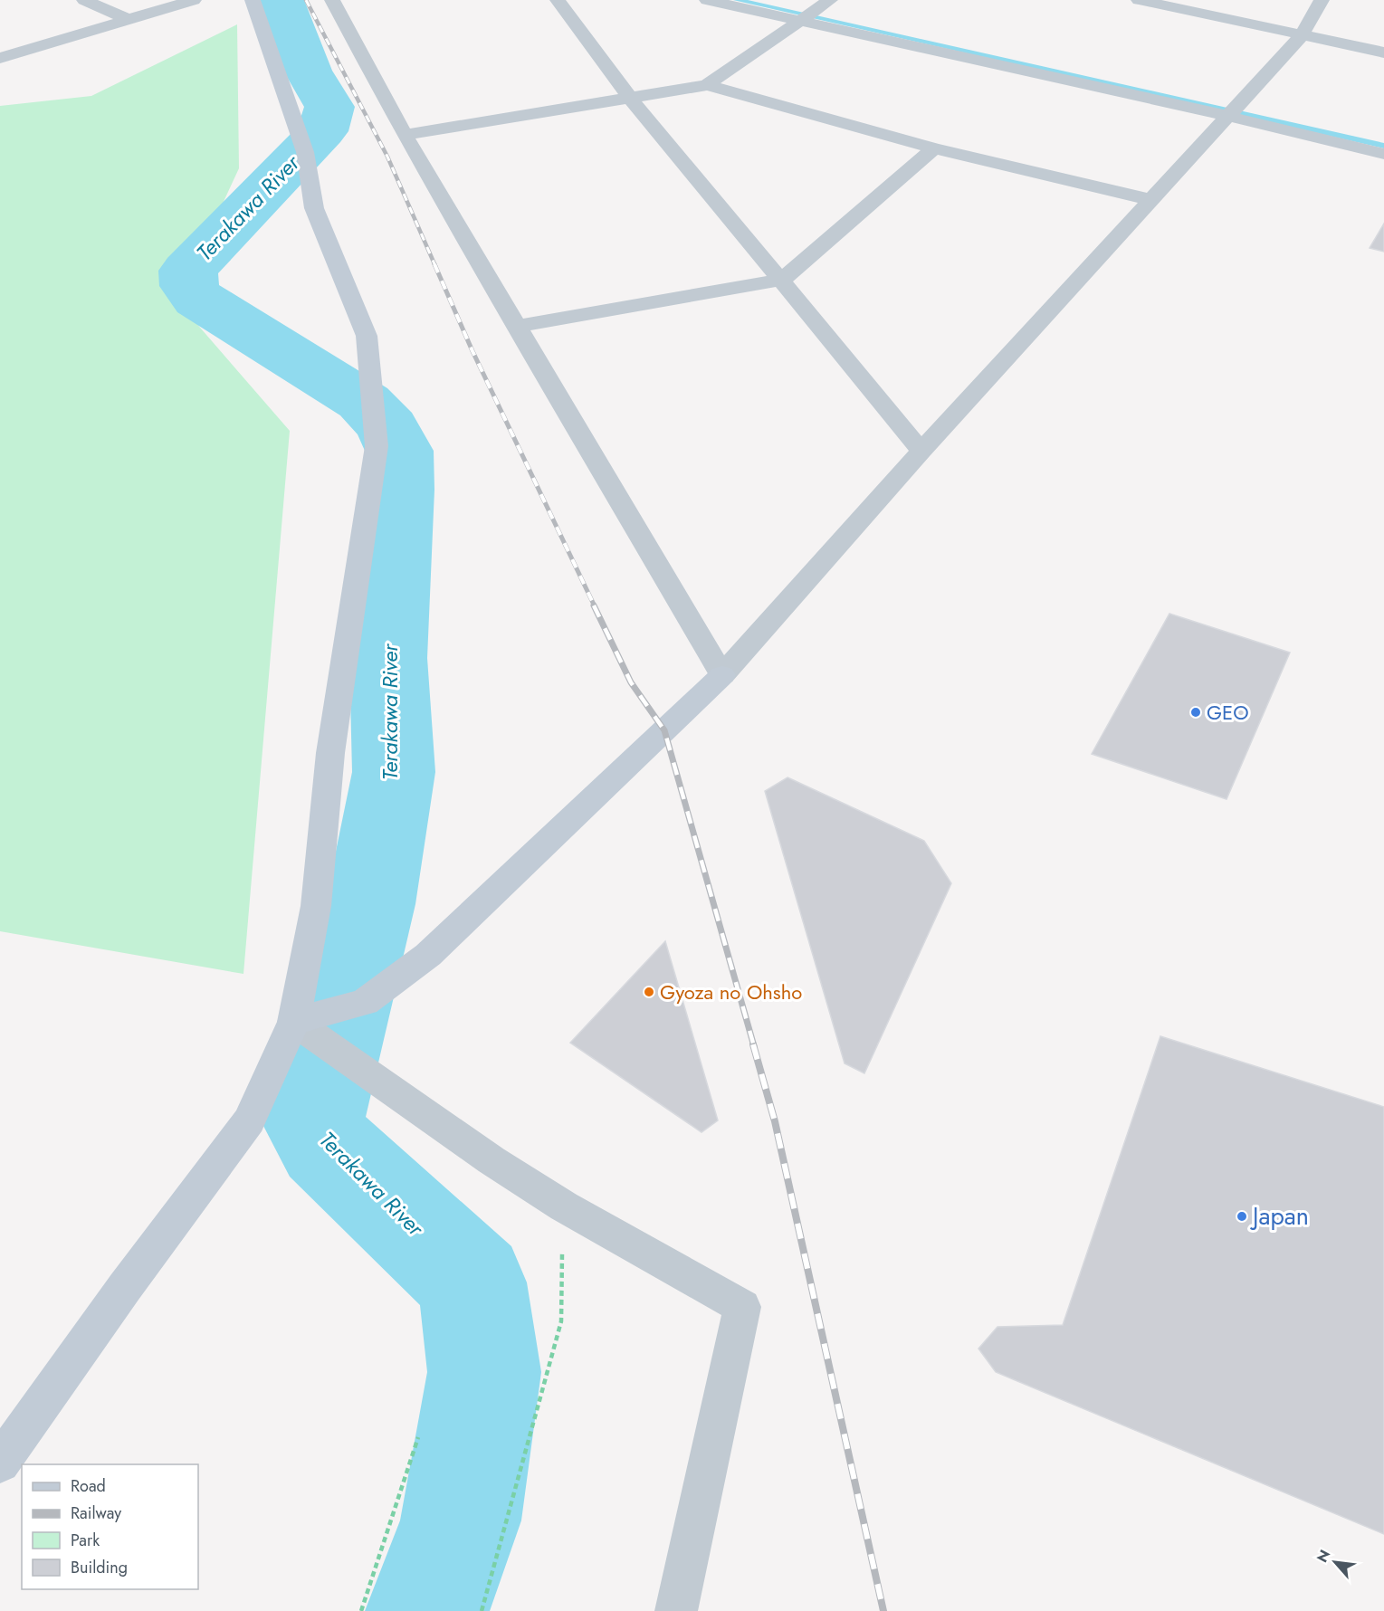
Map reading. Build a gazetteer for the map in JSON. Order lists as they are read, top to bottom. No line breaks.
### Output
{"water":["Terakawa River"],"places":["GEO","Gyoza no Ohsho","Japan"],"legend":["Road","Railway","Park","Building"],"north":"top left"}
